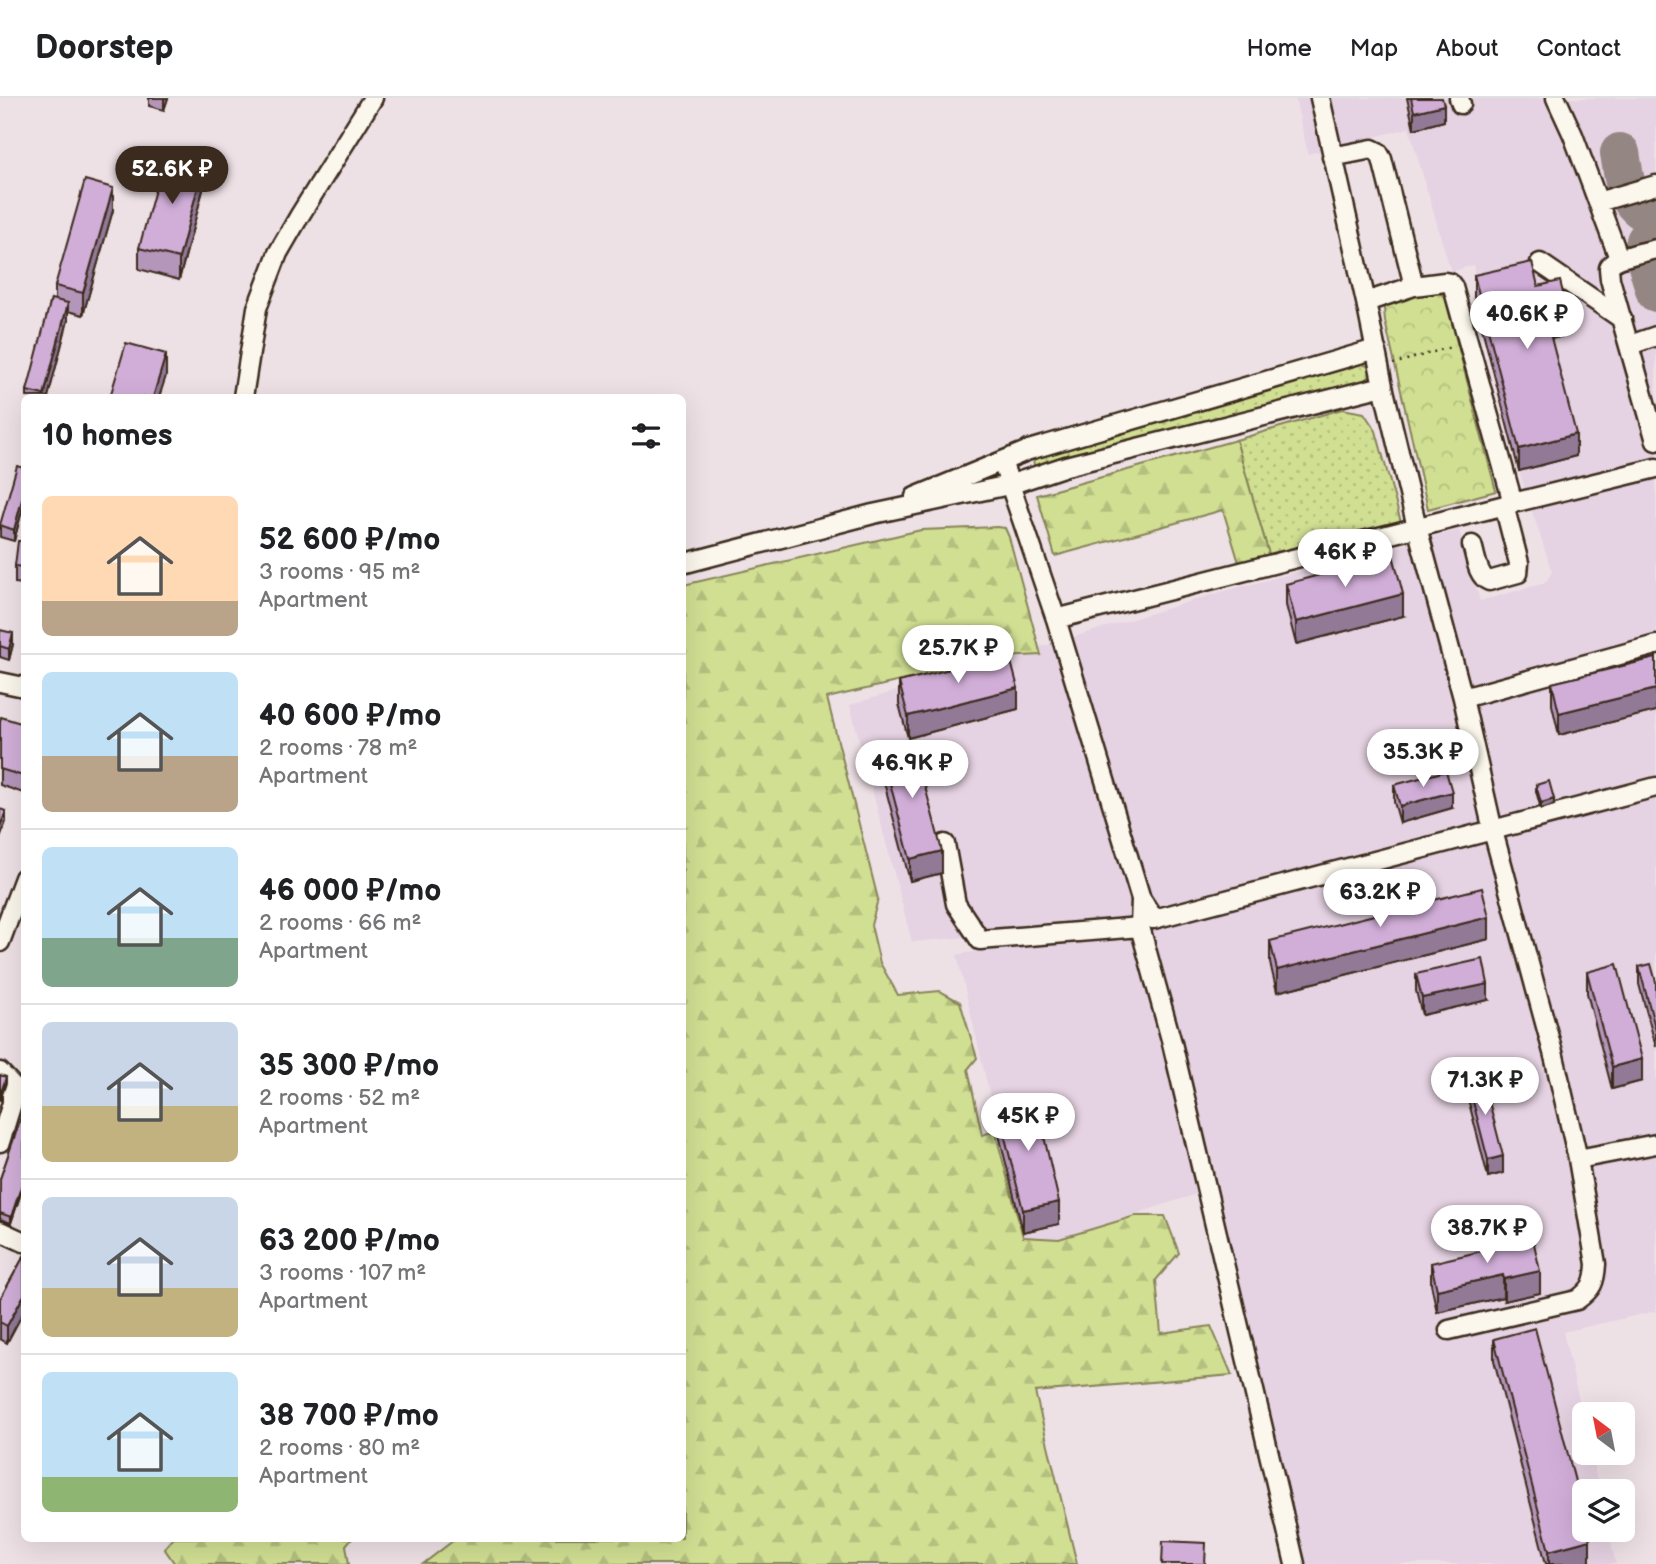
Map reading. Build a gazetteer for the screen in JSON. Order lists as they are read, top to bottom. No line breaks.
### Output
{"north":"top left","page":{"header":"Doorstep","nav":["Home","Map","About","Contact"],"price":["52.6K ₽","40.6K ₽","46K ₽","25.7K ₽","35.3K ₽","46.9K ₽","63.2K ₽","71.3K ₽","45K ₽","38.7K ₽"],"heading":"10 homes","list":[{"name":"52 600 ₽/mo","note":"3 rooms · 95 m² · Apartment"},{"name":"40 600 ₽/mo","note":"2 rooms · 78 m² · Apartment"},{"name":"46 000 ₽/mo","note":"2 rooms · 66 m² · Apartment"},{"name":"35 300 ₽/mo","note":"2 rooms · 52 m² · Apartment"},{"name":"63 200 ₽/mo","note":"3 rooms · 107 m² · Apartment"},{"name":"38 700 ₽/mo","note":"2 rooms · 80 m² · Apartment"}]}}
